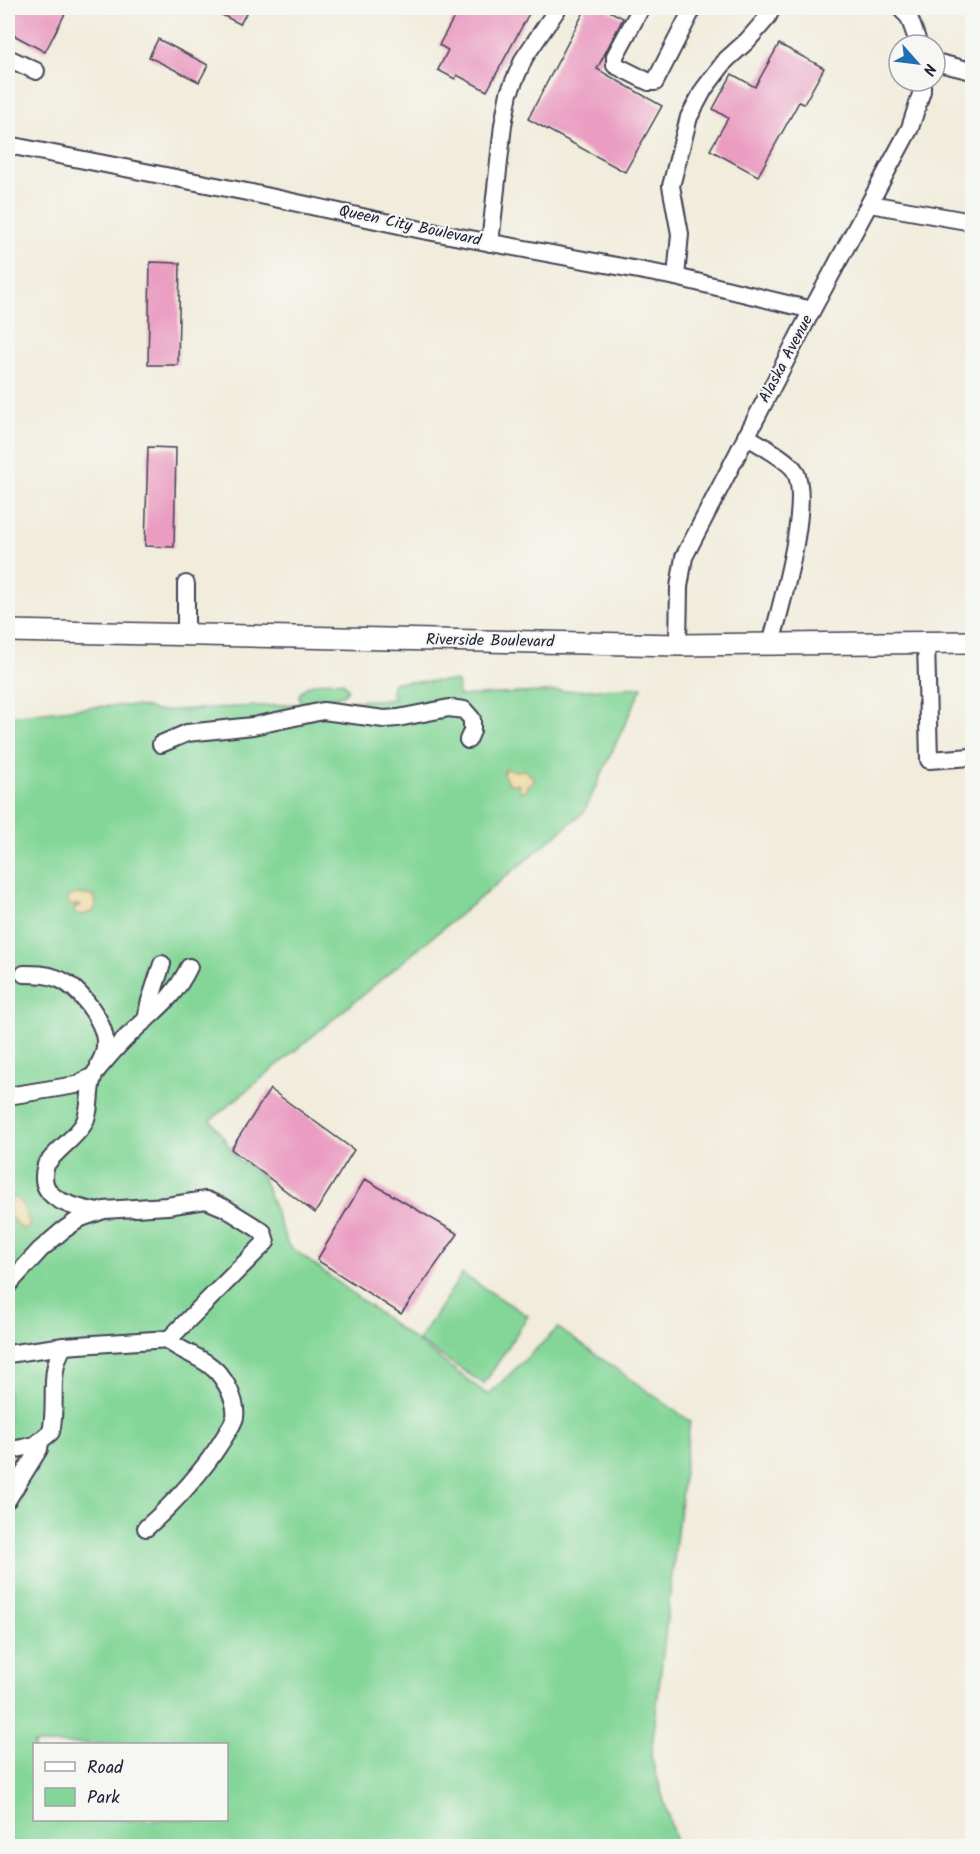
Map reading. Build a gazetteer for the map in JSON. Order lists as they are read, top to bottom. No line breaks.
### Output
{"streets":{"main road":["Riverside Boulevard"],"street":["Queen City Boulevard","Alaska Avenue"]},"crossings":[["Queen City Boulevard","Alaska Avenue"],["Alaska Avenue","Riverside Boulevard"]],"legend":["Road","Park"],"north":"bottom right"}
